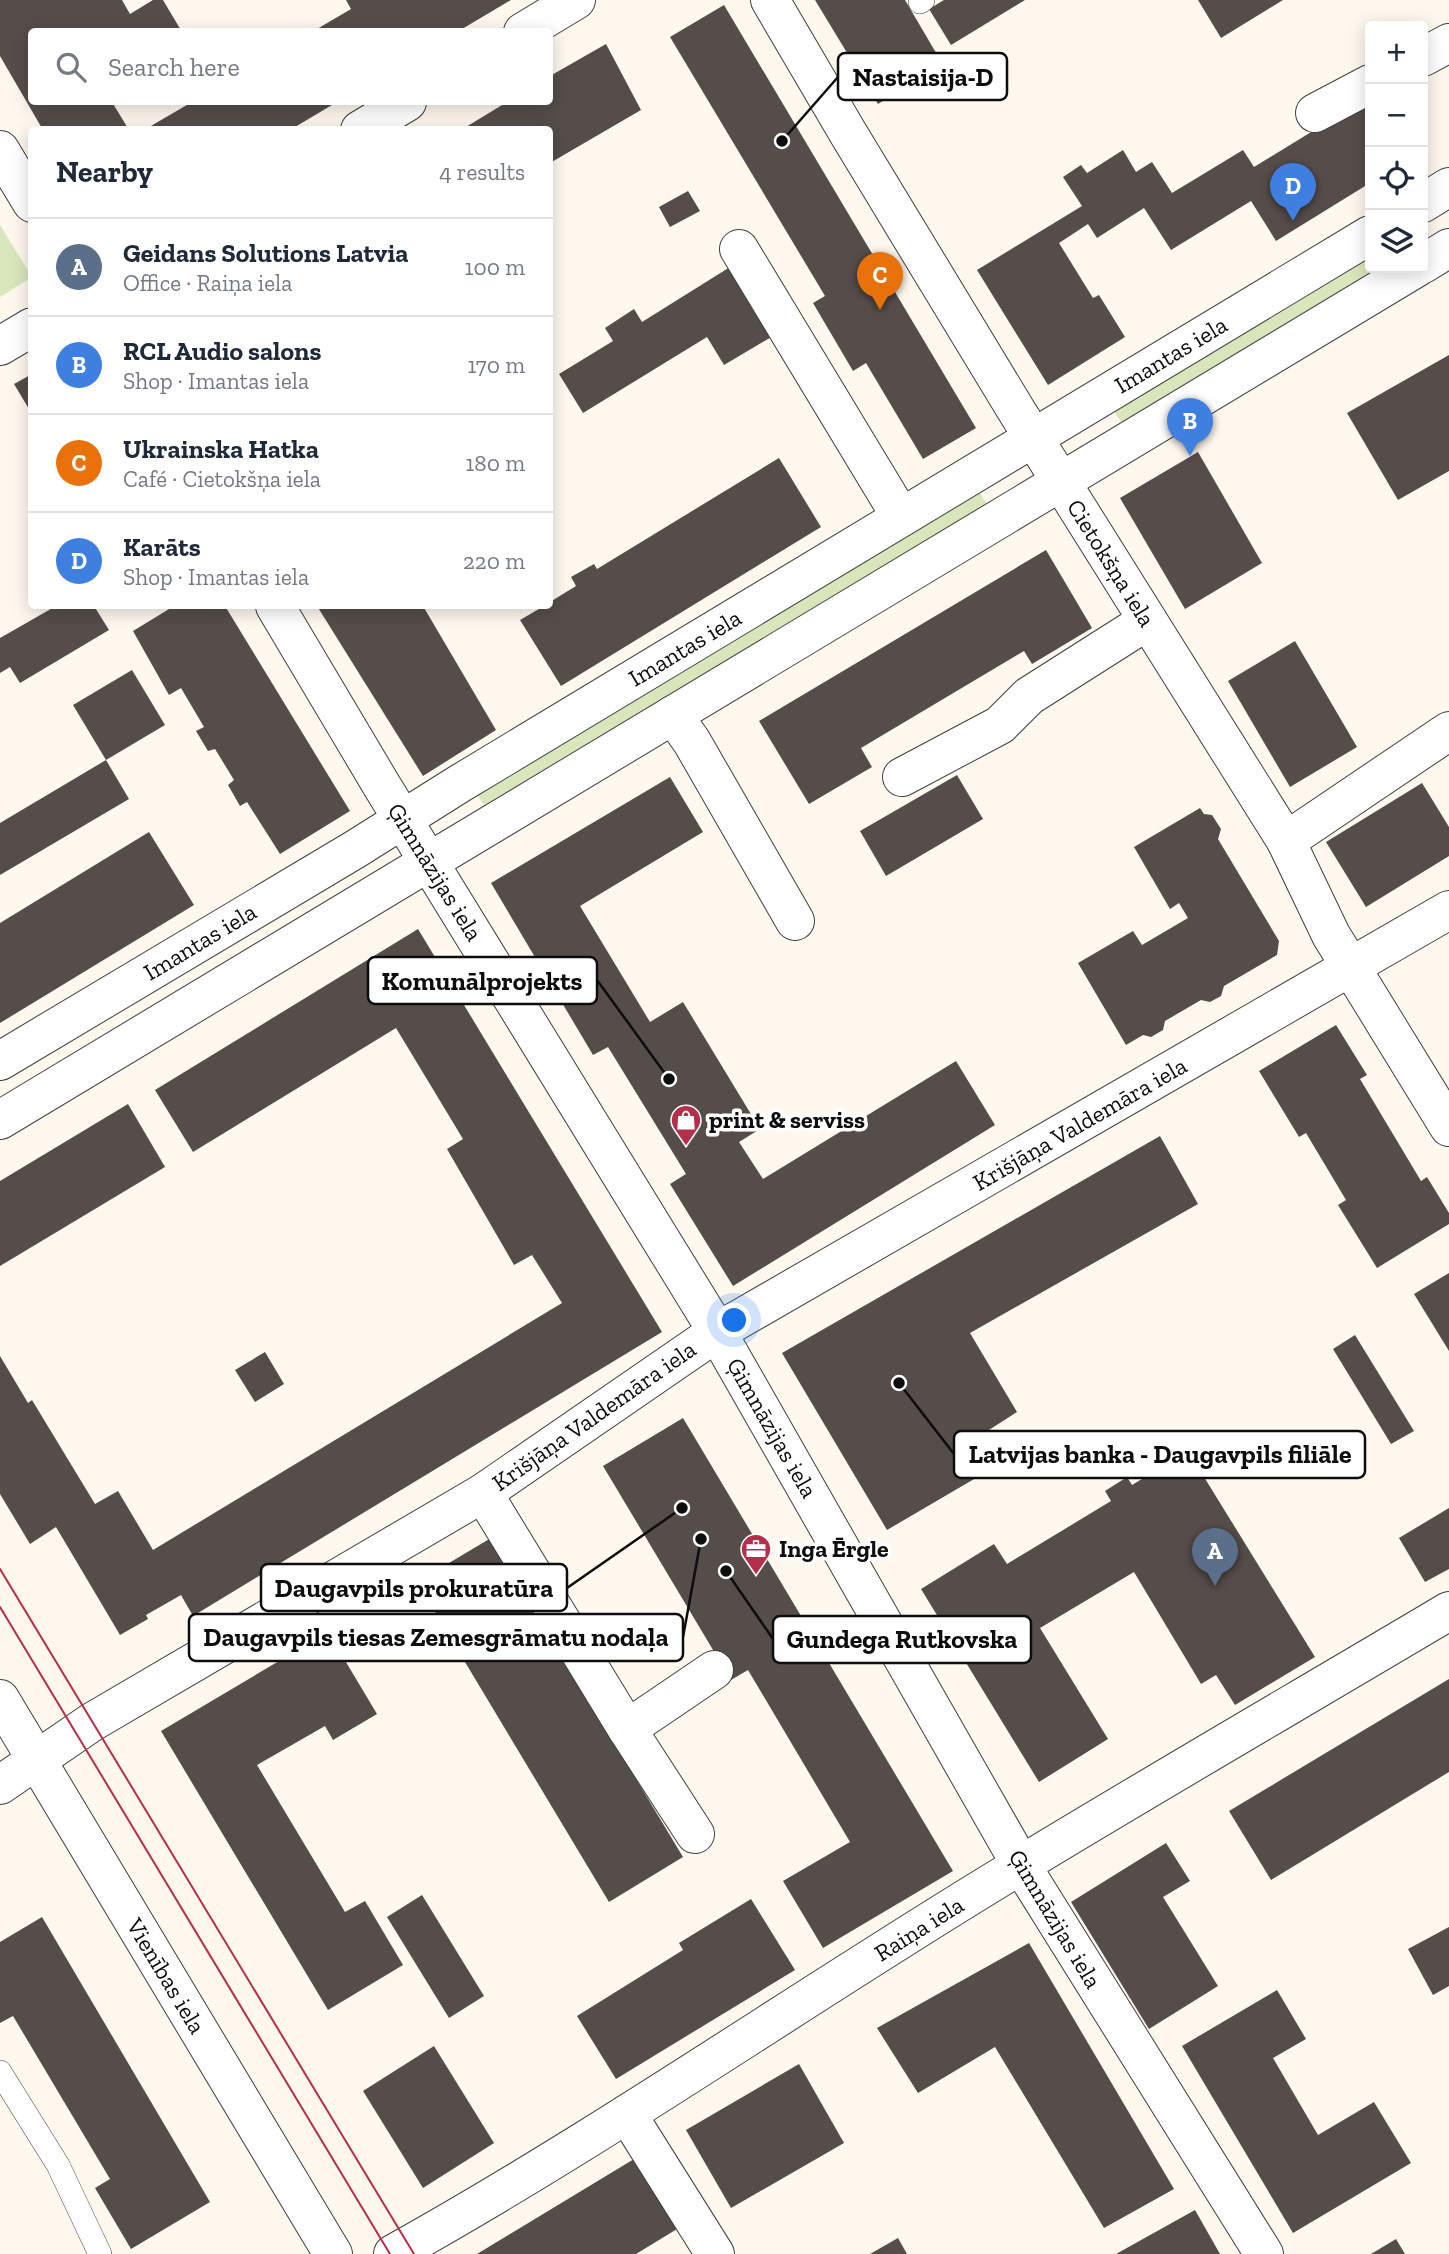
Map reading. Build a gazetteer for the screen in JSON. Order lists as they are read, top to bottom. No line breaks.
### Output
{"streets":{"street":["Imantas iela","Cietokšņa iela","Ģimnāzijas iela","Krišjāņa Valdemāra iela","Raiņa iela","Vienības iela"]},"crossings":[["Imantas iela","Cietokšņa iela"],["Imantas iela","Ģimnāzijas iela"],["Cietokšņa iela","Krišjāņa Valdemāra iela"],["Ģimnāzijas iela","Krišjāņa Valdemāra iela"],["Ģimnāzijas iela","Raiņa iela"],["Krišjāņa Valdemāra iela","Vienības iela"]],"places":{"other":["Nastaisija-D","Komunālprojekts","Latvijas banka - Daugavpils filiāle","Daugavpils prokuratūra","Daugavpils tiesas Zemesgrāmatu nodaļa","Gundega Rutkovska"],"shop":["print & serviss"],"office":["Inga Ērgle"]},"page":{"map_buttons":["+","−"],"search":"Search here","heading":["Nearby","4 results"],"pins":["D","C","B","A"],"list":[{"mark":"A","name":"Geidans Solutions Latvia","note":"Office · Raiņa iela","value":"100 m"},{"mark":"B","name":"RCL Audio salons","note":"Shop · Imantas iela","value":"170 m"},{"mark":"C","name":"Ukrainska Hatka","note":"Café · Cietokšņa iela","value":"180 m"},{"mark":"D","name":"Karāts","note":"Shop · Imantas iela","value":"220 m"}]}}
